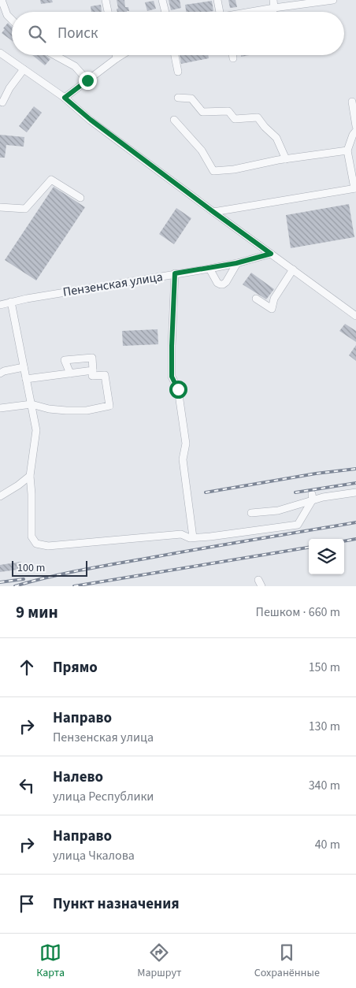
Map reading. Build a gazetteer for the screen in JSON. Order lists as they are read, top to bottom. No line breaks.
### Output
{"streets":{"street":["Пензенская улица"]},"scale_bar":"100 m","page":{"search":"Поиск","scale":"100 m","heading":["9 мин","Пешком · 660 m"],"list":[["Прямо","150 m"],["Направо","Пензенская улица","130 m"],["Налево","улица Республики","340 m"],["Направо","улица Чкалова","40 m"],"Пункт назначения"],"nav":["Карта","Маршрут","Сохранённые"]}}
